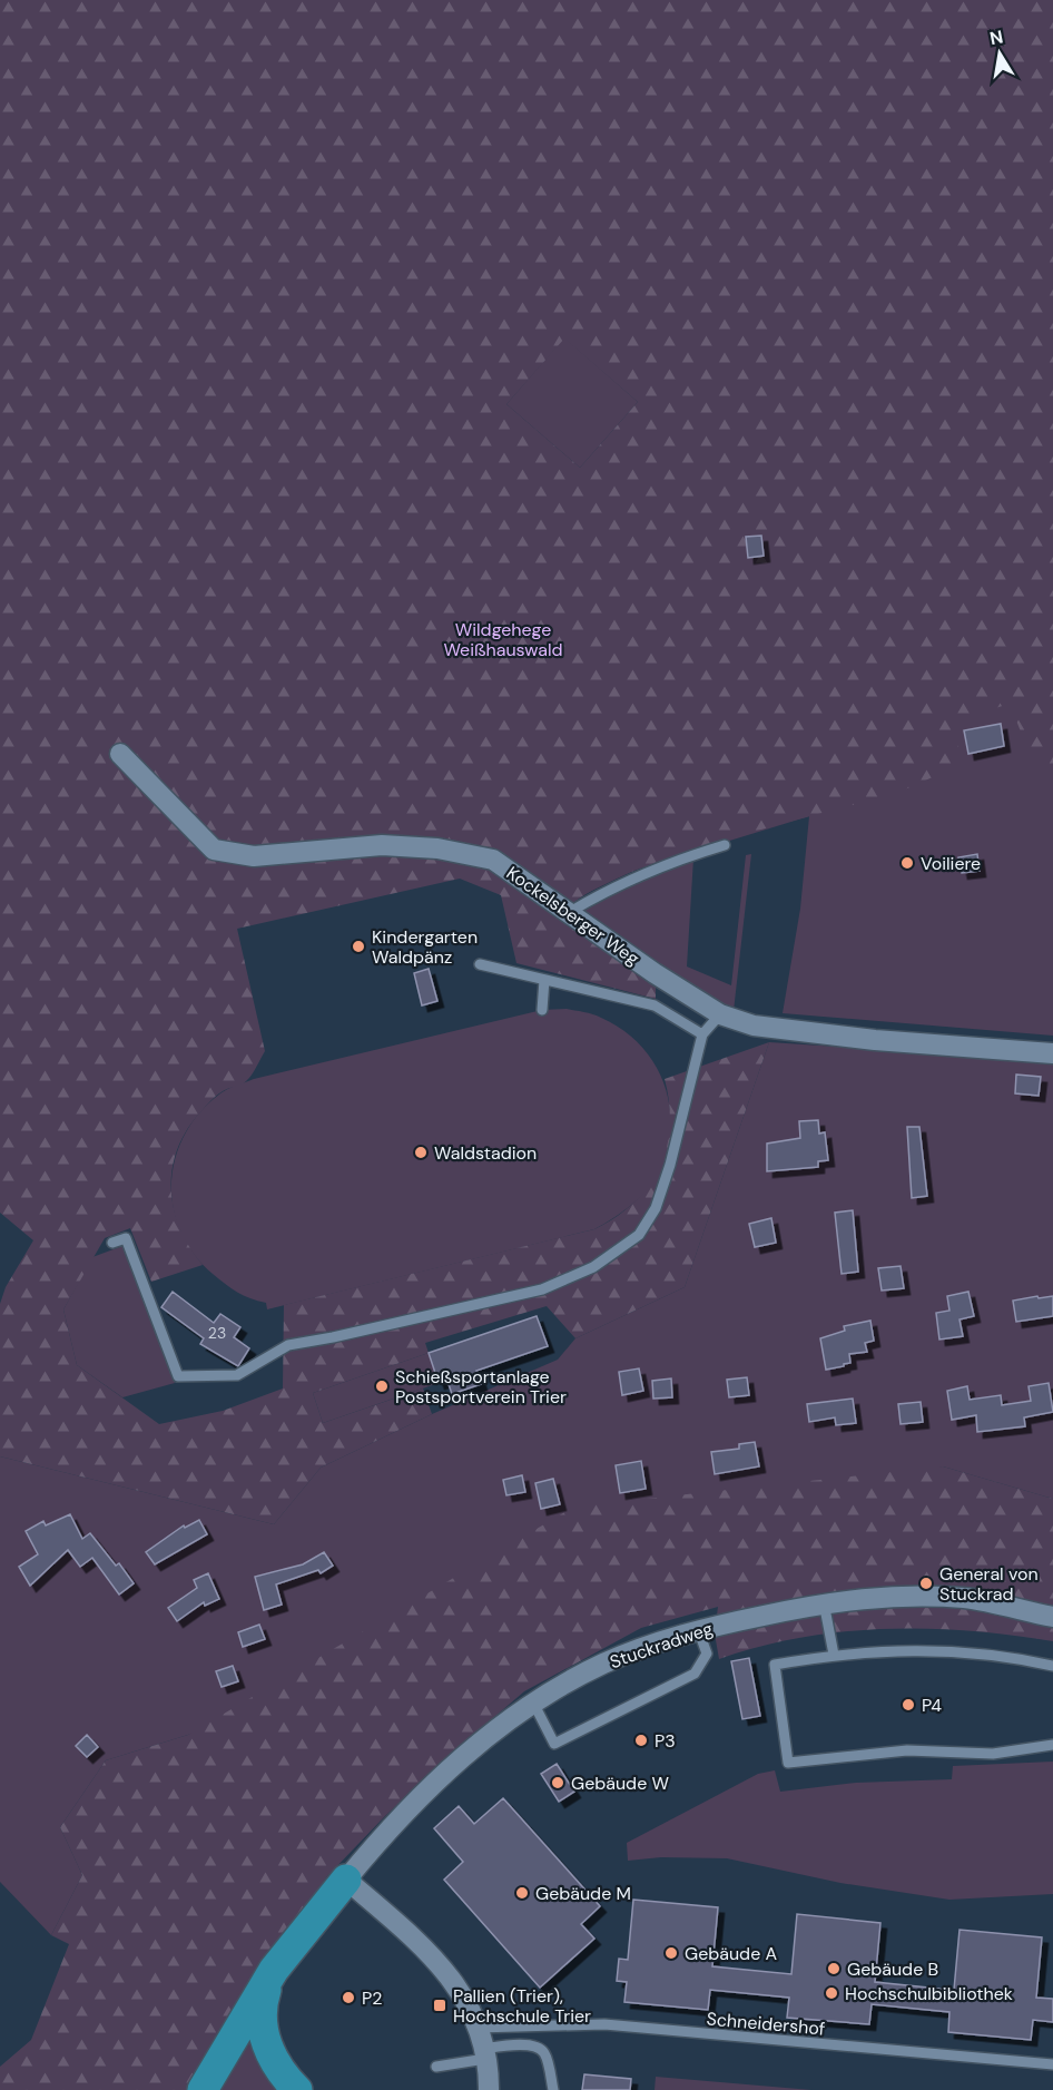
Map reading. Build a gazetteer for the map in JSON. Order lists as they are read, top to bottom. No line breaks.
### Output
{"streets":{"street":["Kockelsberger Weg","Stuckradweg"],"lane":["Schneidershof"]},"parks":["Wildgehege Weißhauswald"],"places":{"other":["Voiliere","Kindergarten Waldpänz","Waldstadion","Schießsportanlage Postsportverein Trier","General von Stuckrad","P4","P3","Gebäude W","Gebäude M","Gebäude A","Gebäude B","Hochschulbibliothek","P2"],"transit":["Pallien (Trier), Hochschule Trier"]},"house_numbers":["23"],"north":"top"}
